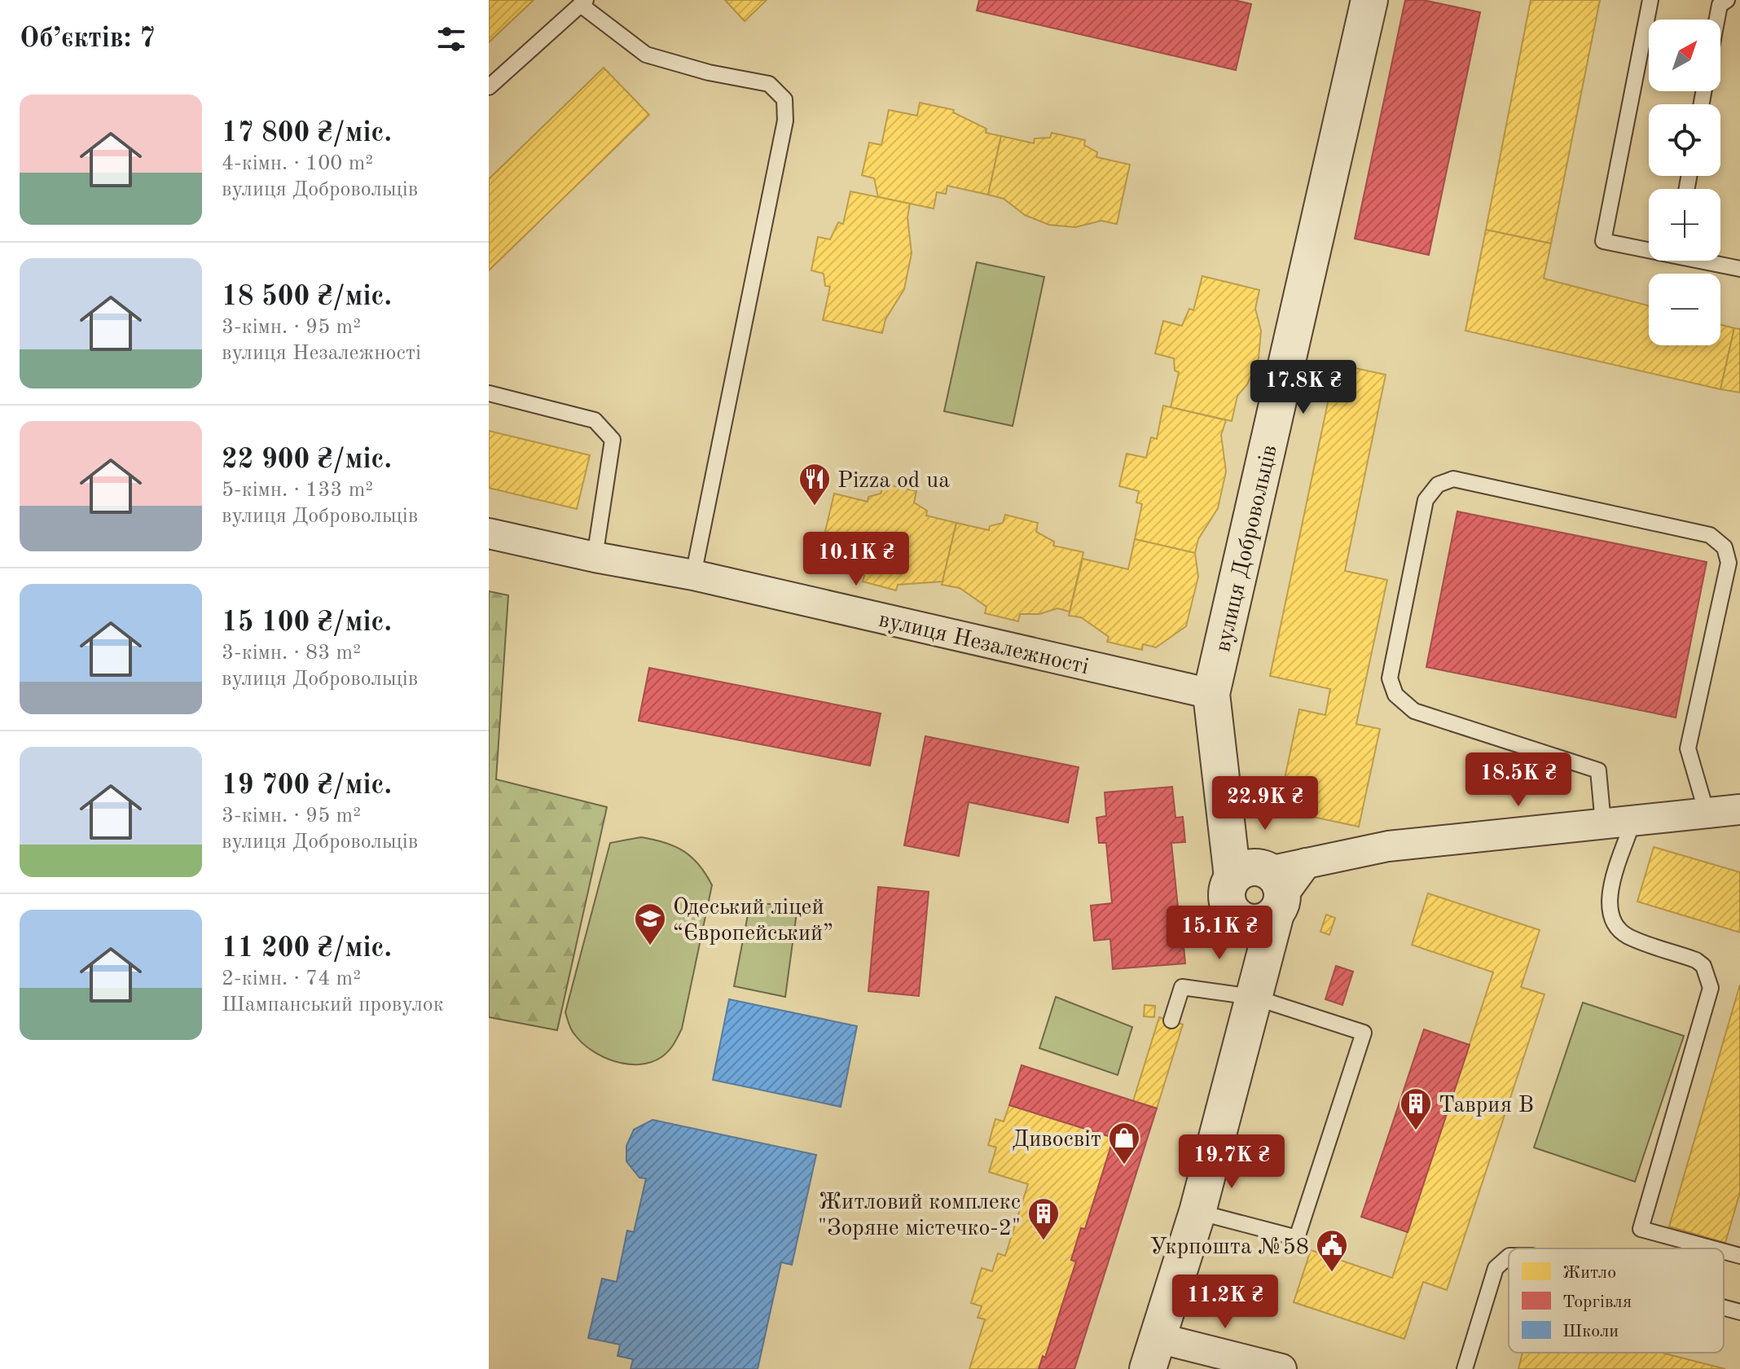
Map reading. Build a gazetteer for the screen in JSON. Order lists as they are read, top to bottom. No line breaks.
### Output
{"streets":{"street":["вулиця Добровольців","вулиця Незалежності"]},"crossings":[["вулиця Добровольців","вулиця Незалежності"]],"places":{"restaurant":["Pizza od ua"],"school or university":["Одеський ліцей “Європейський”"],"building":["Таврия В","Житловий комплекс \"Зоряне містечко-2\""],"shop":["Дивосвіт"],"public building":["Укрпошта №58"]},"legend":["Житло","Торгівля","Школи"],"north":"top right","page":{"heading":"Об’єктів: 7","map_buttons":["+","−"],"list":[{"name":"17 800 ₴/міс.","note":"4-кімн. · 100 m² · вулиця Добровольців"},{"name":"18 500 ₴/міс.","note":"3-кімн. · 95 m² · вулиця Незалежності"},{"name":"22 900 ₴/міс.","note":"5-кімн. · 133 m² · вулиця Добровольців"},{"name":"15 100 ₴/міс.","note":"3-кімн. · 83 m² · вулиця Добровольців"},{"name":"19 700 ₴/міс.","note":"3-кімн. · 95 m² · вулиця Добровольців"},{"name":"11 200 ₴/міс.","note":"2-кімн. · 74 m² · Шампанський провулок"}],"price":["17.8K ₴","10.1K ₴","18.5K ₴","22.9K ₴","15.1K ₴","19.7K ₴","11.2K ₴"]}}
